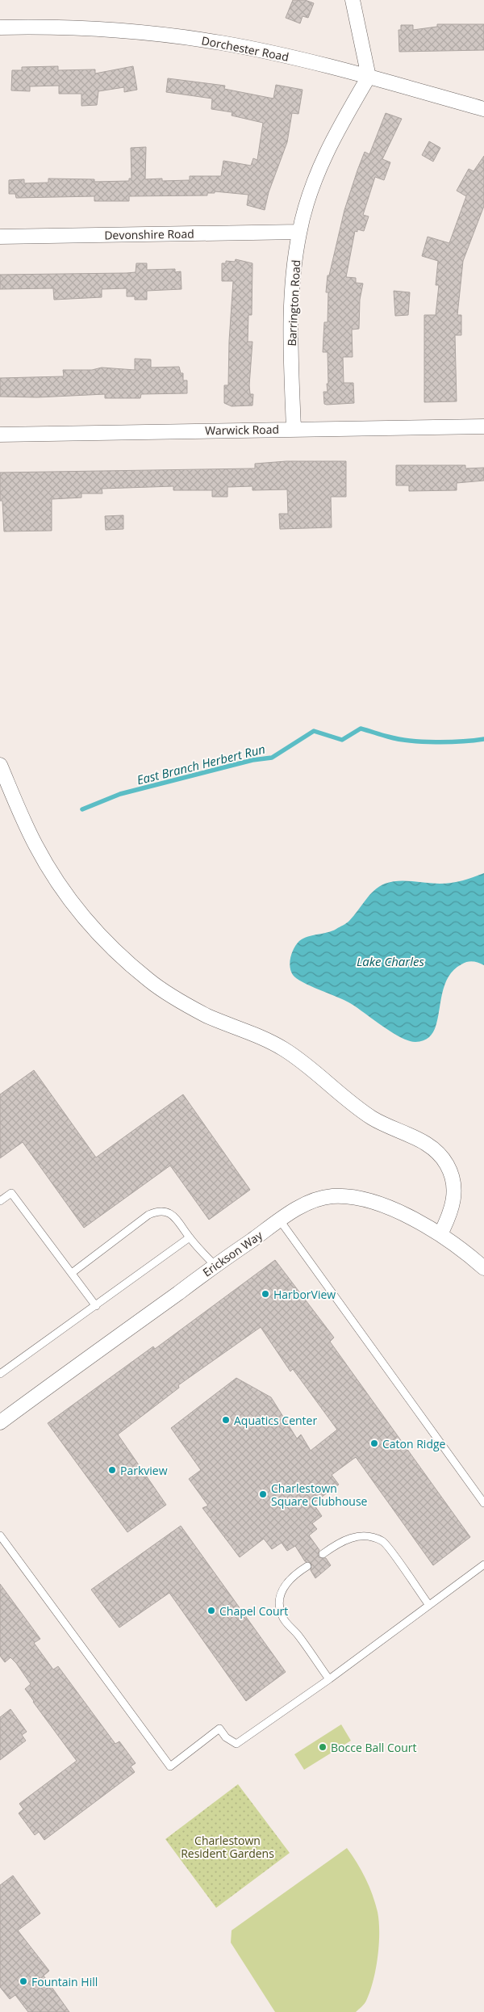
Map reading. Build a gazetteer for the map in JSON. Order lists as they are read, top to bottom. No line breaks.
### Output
{"streets":{"street":["Dorchester Road","Devonshire Road","Barrington Road","Warwick Road","Erickson Way"]},"crossings":[["Dorchester Road","Barrington Road"],["Devonshire Road","Barrington Road"],["Barrington Road","Warwick Road"]],"water":["East Branch Herbert Run","Lake Charles"],"parks":["Charlestown Resident Gardens"],"places":["HarborView","Aquatics Center","Caton Ridge","Parkview","Charlestown Square Clubhouse","Chapel Court","Bocce Ball Court","Fountain Hill"]}
